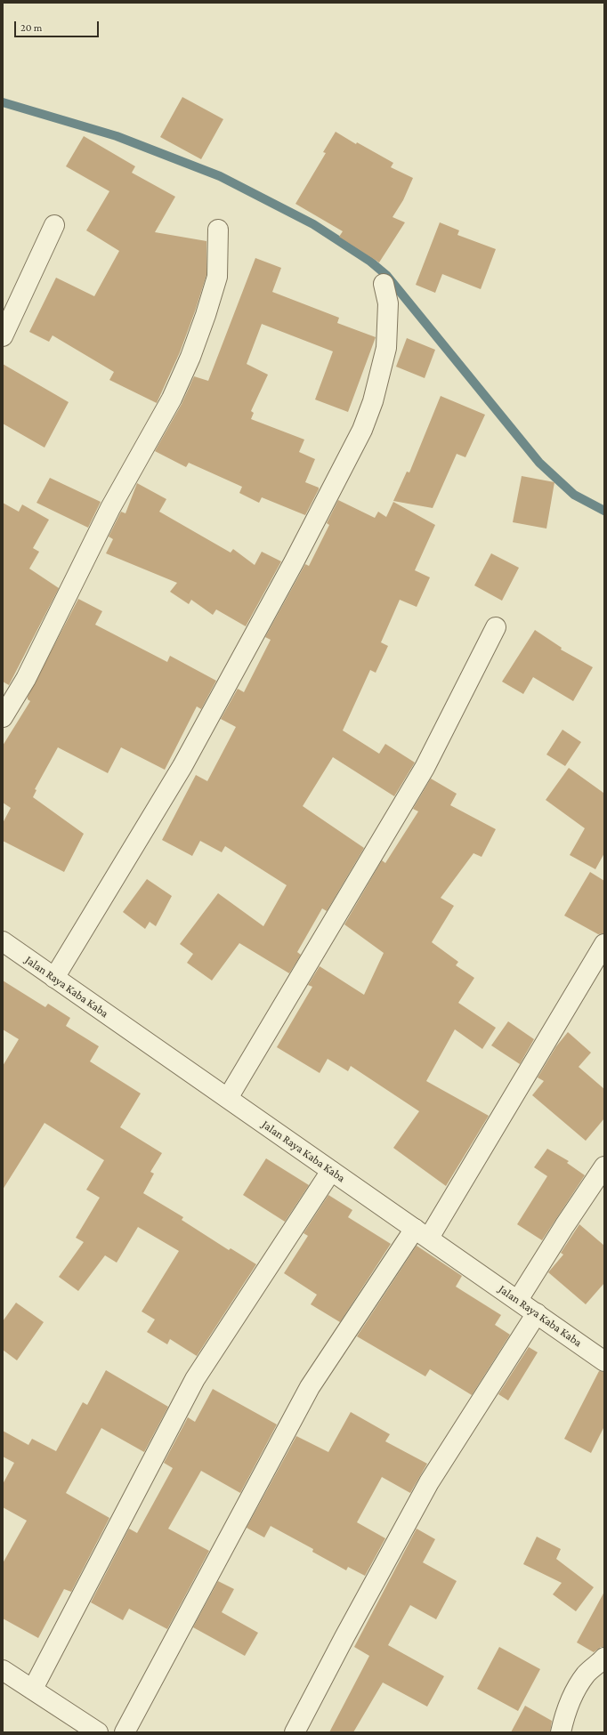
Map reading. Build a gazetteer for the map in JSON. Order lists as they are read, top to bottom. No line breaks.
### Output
{"streets":{"street":["Jalan Raya Kaba Kaba"]},"scale_bar":"20 m"}
